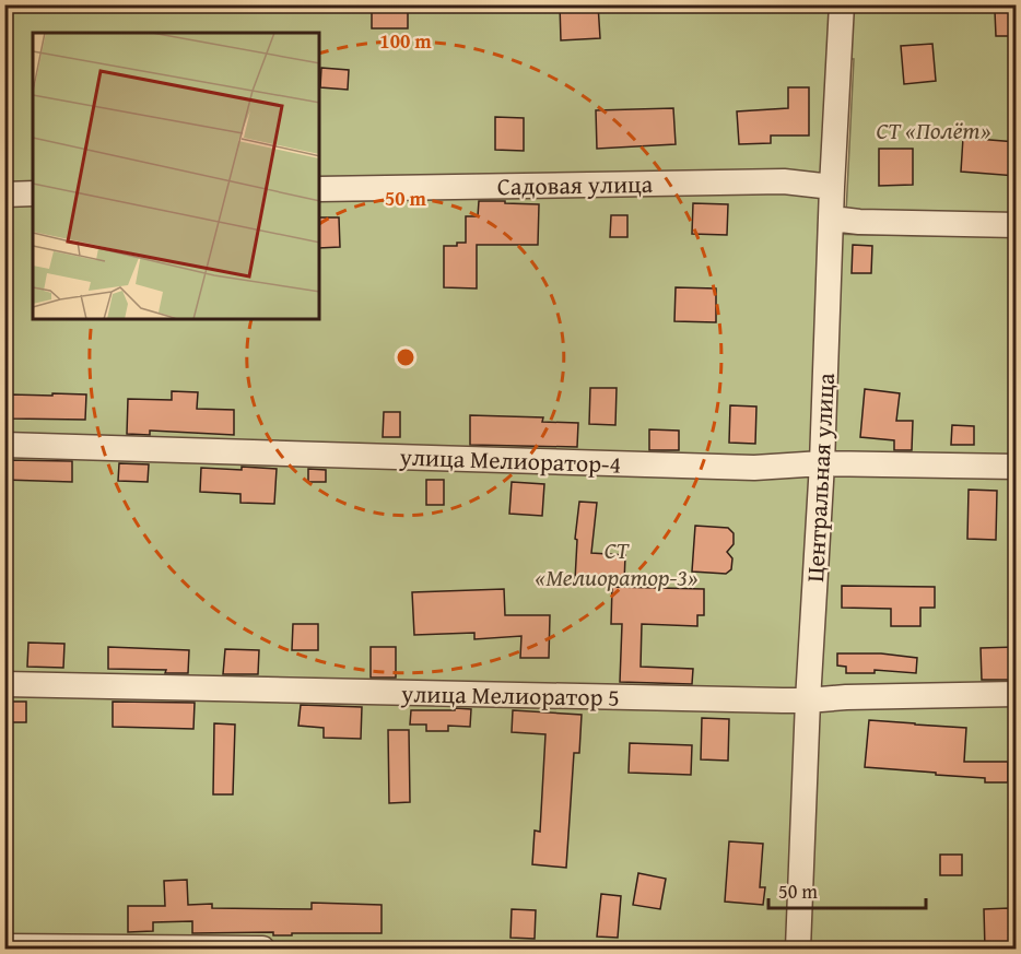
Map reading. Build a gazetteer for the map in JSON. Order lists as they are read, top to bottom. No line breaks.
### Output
{"streets":{"street":["Садовая улица","улица Мелиоратор-4","Центральная улица","улица Мелиоратор 5"]},"crossings":[["Садовая улица","Центральная улица"],["улица Мелиоратор-4","Центральная улица"],["Центральная улица","улица Мелиоратор 5"]],"parks":["СТ «Полёт»","СТ «Мелиоратор-3»"],"scale_bar":"50 m","rings":["100 m","50 m"]}
